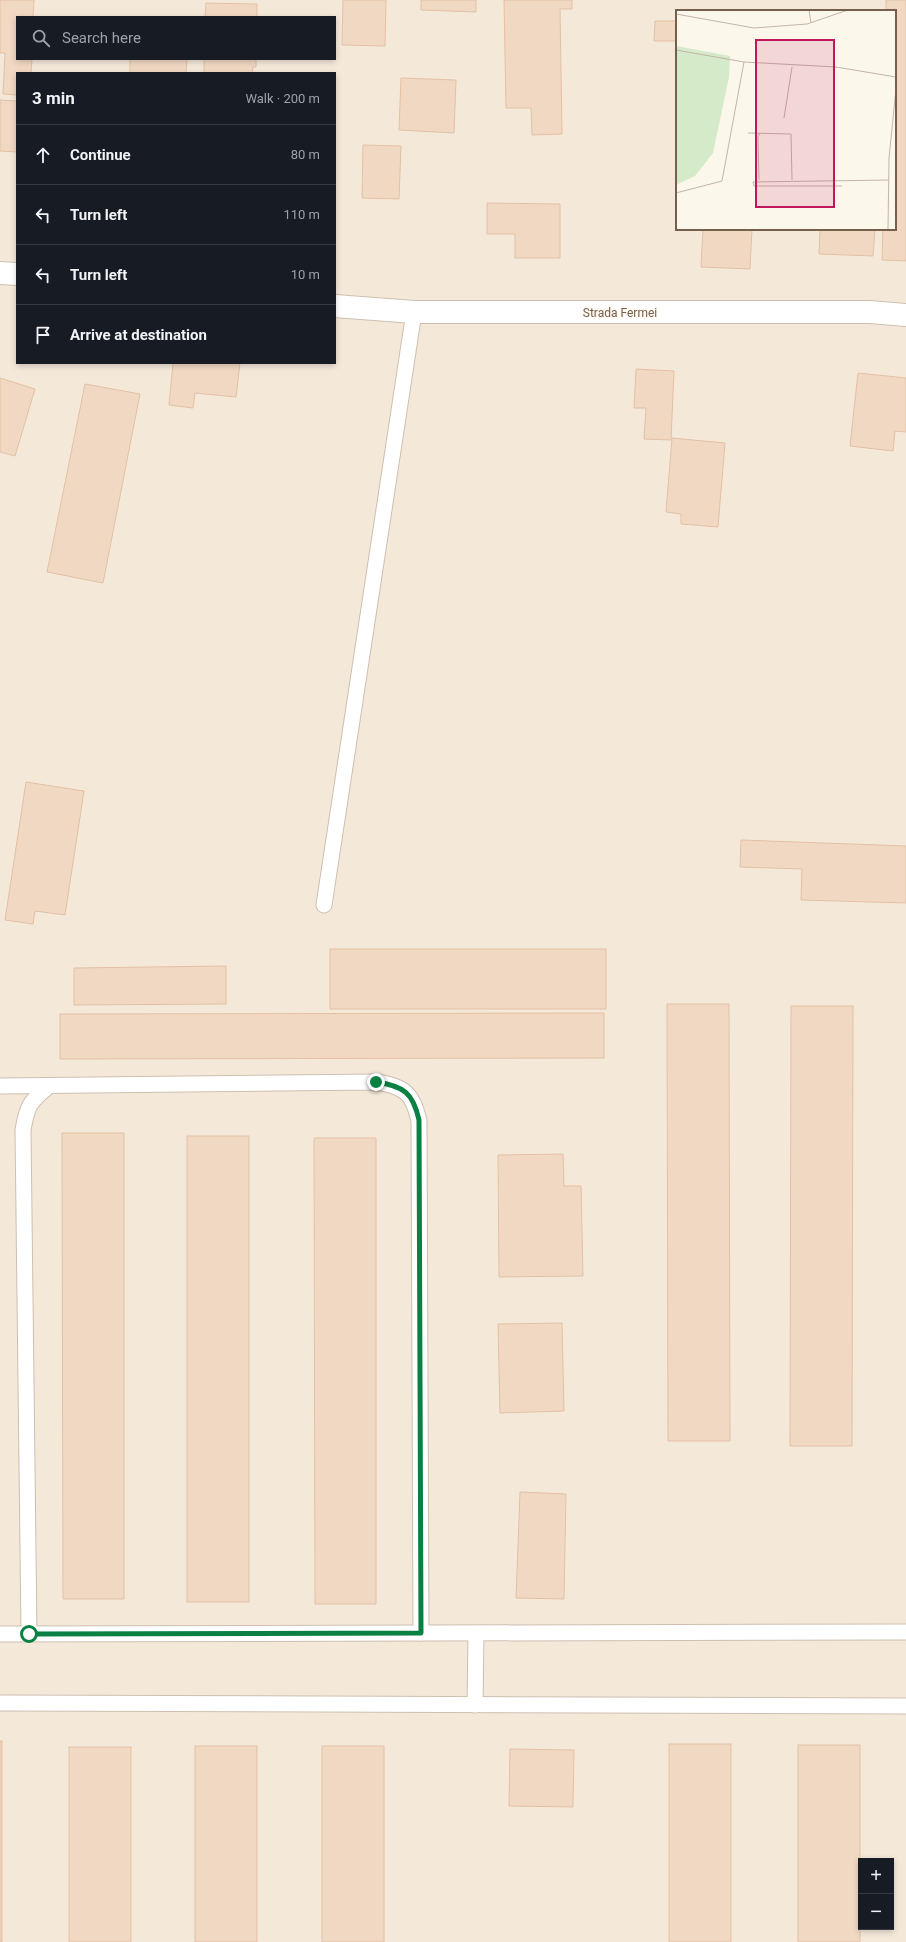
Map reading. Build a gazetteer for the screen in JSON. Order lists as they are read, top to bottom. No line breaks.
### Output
{"streets":{"street":["Strada Fermei"]},"page":{"search":"Search here","heading":["3 min","Walk · 200 m"],"list":[["Continue","80 m"],["Turn left","110 m"],["Turn left","10 m"],"Arrive at destination"],"map_buttons":["+","−"]}}
